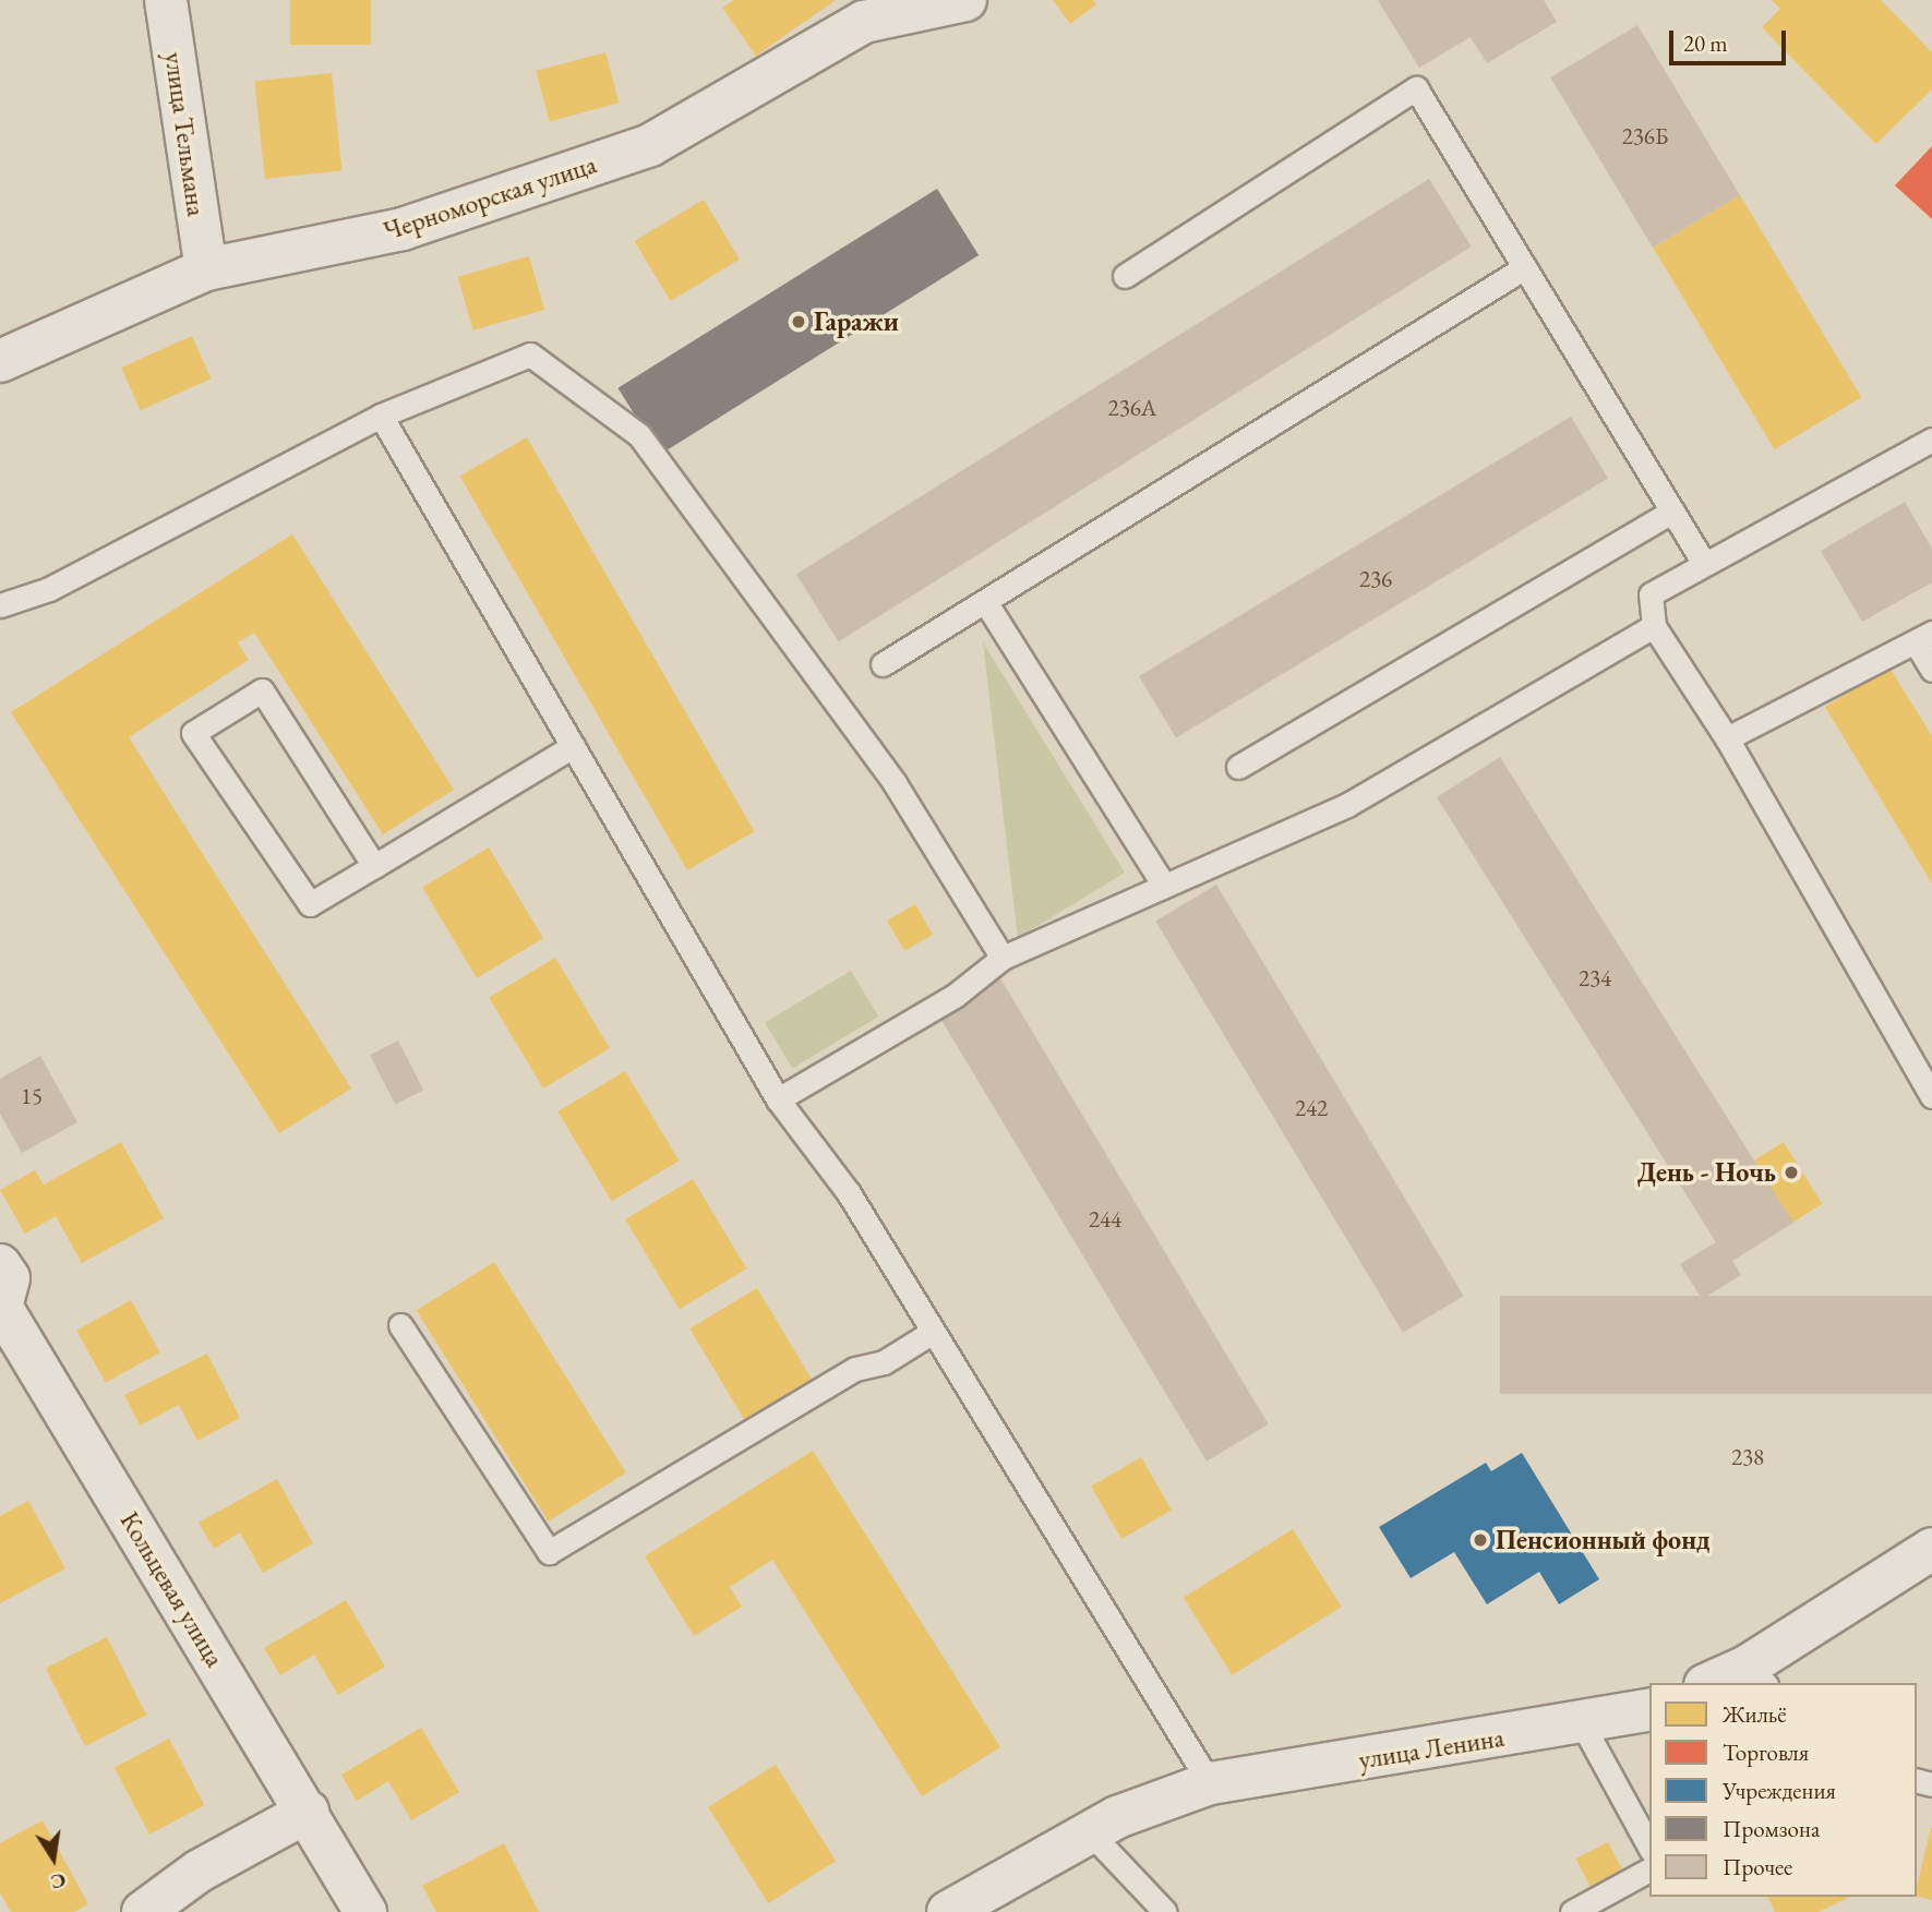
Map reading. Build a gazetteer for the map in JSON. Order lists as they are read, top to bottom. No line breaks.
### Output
{"streets":{"street":["улица Тельмана","Черноморская улица","Кольцевая улица","улица Ленина"]},"crossings":[["улица Тельмана","Черноморская улица"]],"places":["Гаражи","День - Ночь","Пенсионный фонд"],"house_numbers":["236Б","236А","236","234","15","242","244","238"],"legend":["Жильё","Торговля","Учреждения","Промзона","Прочее"],"scale_bar":"20 m","north":"bottom"}
